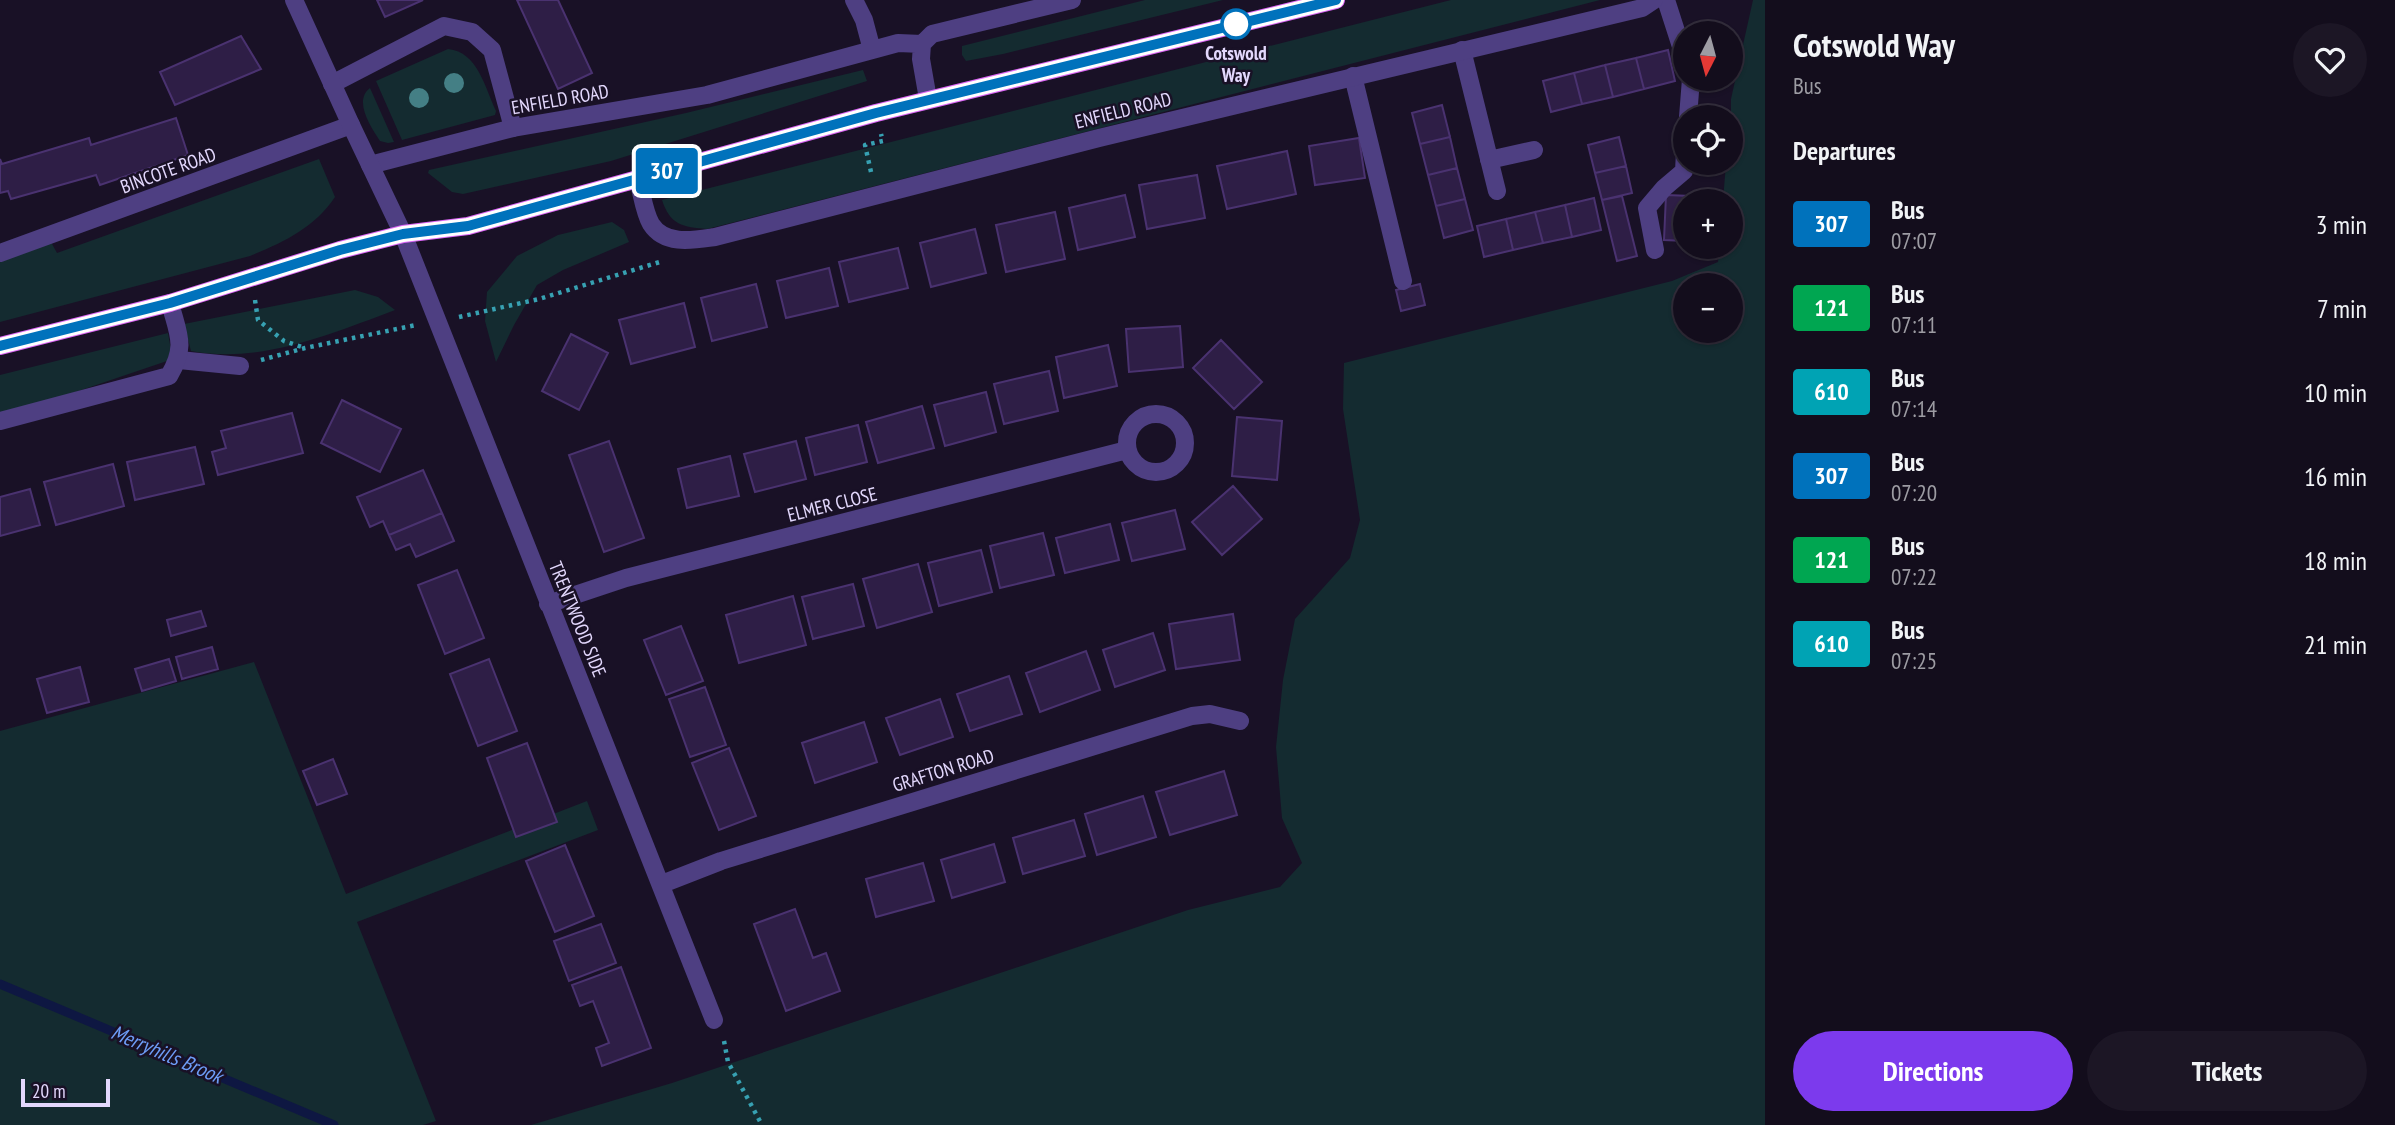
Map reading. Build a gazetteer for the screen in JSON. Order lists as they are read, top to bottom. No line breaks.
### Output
{"streets":{"street":["ENFIELD ROAD","BINCOTE ROAD","ELMER CLOSE","TRENTWOOD SIDE","GRAFTON ROAD"]},"crossings":[["ELMER CLOSE","TRENTWOOD SIDE"],["TRENTWOOD SIDE","GRAFTON ROAD"]],"water":["Merryhills Brook"],"places":["Cotswold Way"],"lines":["bus line 307"],"scale_bar":"20 m","north":"bottom","page":{"on_map":"307","heading":[["Cotswold Way","Bus"],"Departures"],"map_buttons":["+","−"],"list":[{"mark":"307","name":"Bus","note":"07:07","value":"3 min"},{"mark":"121","name":"Bus","note":"07:11","value":"7 min"},{"mark":"610","name":"Bus","note":"07:14","value":"10 min"},{"mark":"307","name":"Bus","note":"07:20","value":"16 min"},{"mark":"121","name":"Bus","note":"07:22","value":"18 min"},{"mark":"610","name":"Bus","note":"07:25","value":"21 min"}],"buttons":["Directions","Tickets"],"scale":"20 m"}}
